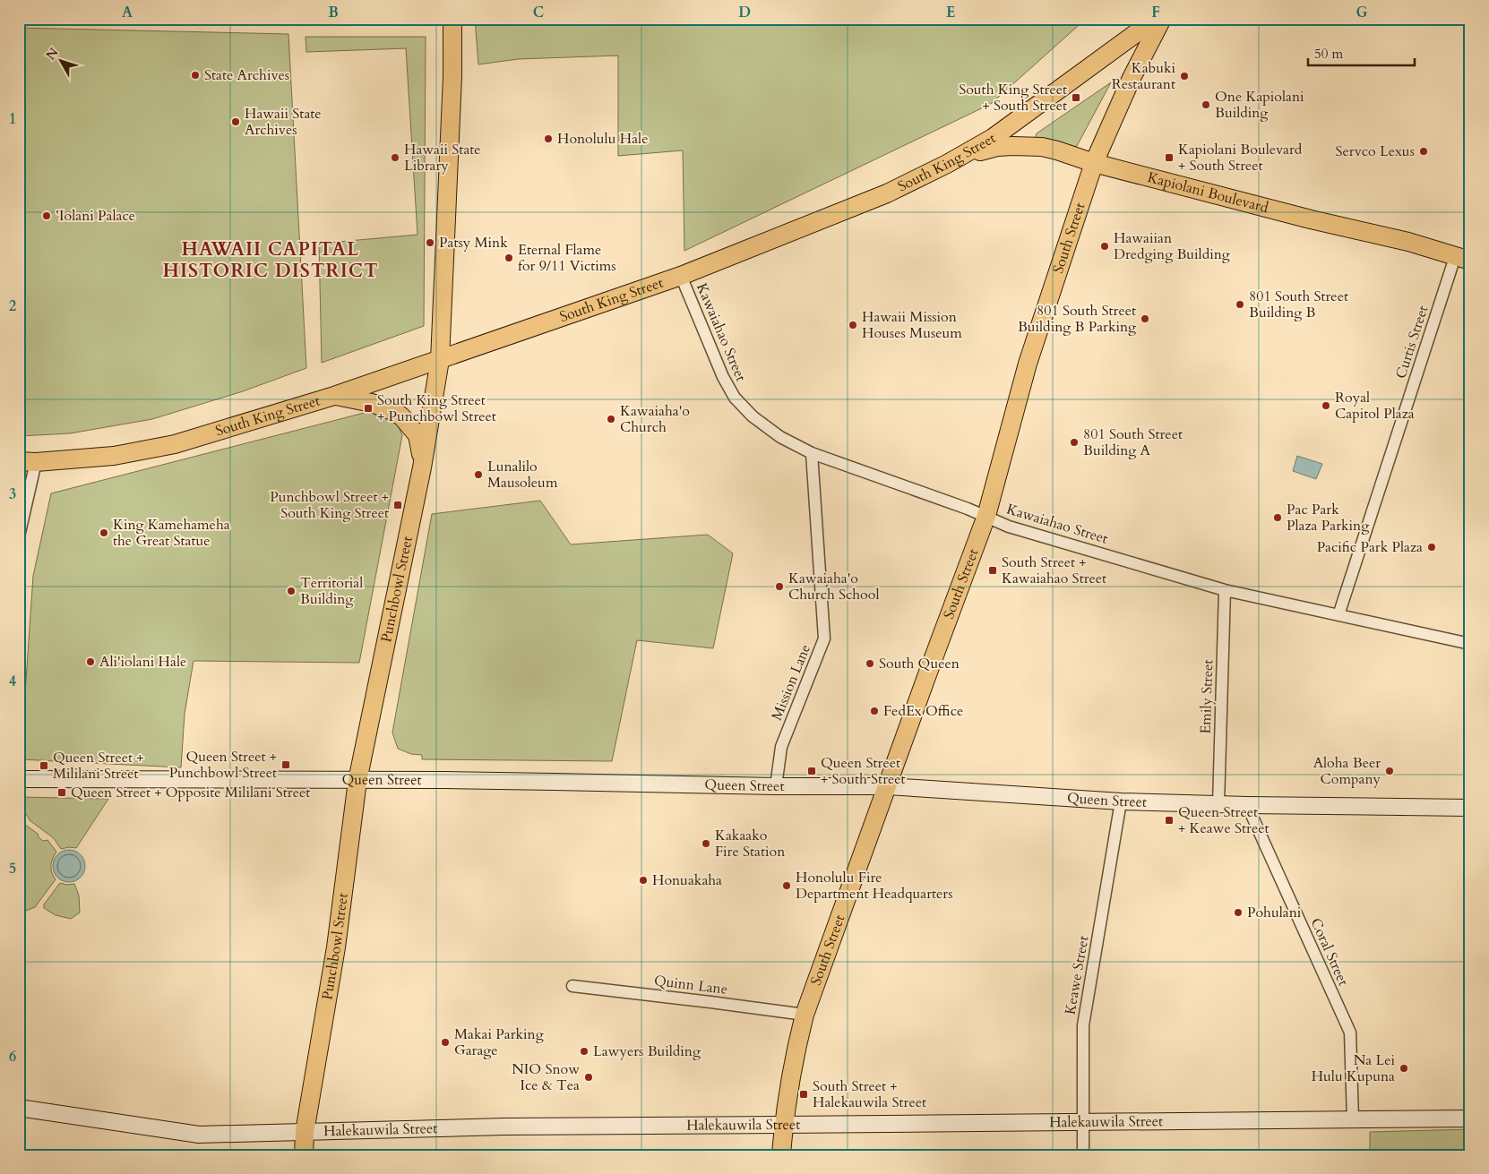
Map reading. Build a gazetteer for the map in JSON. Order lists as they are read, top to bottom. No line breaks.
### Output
{"streets":{"main road":["South King Street","Kapiolani Boulevard","South Street","Punchbowl Street"],"street":["Kawaiahao Street","Curtis Street","Mission Lane","Emily Street","Queen Street","Coral Street","Keawe Street","Quinn Lane","Halekauwila Street"]},"crossings":[["South King Street","Kapiolani Boulevard"],["South King Street","Kawaiahao Street"],["South King Street","Punchbowl Street"],["Kapiolani Boulevard","South Street"],["Kapiolani Boulevard","Curtis Street"],["South Street","Kawaiahao Street"],["South Street","Queen Street"],["South Street","Quinn Lane"],["South Street","Halekauwila Street"],["Kawaiahao Street","Curtis Street"],["Kawaiahao Street","Mission Lane"],["Kawaiahao Street","Emily Street"],["Punchbowl Street","Queen Street"],["Punchbowl Street","Halekauwila Street"],["Mission Lane","Queen Street"],["Emily Street","Queen Street"],["Queen Street","Coral Street"],["Queen Street","Keawe Street"],["Coral Street","Halekauwila Street"],["Keawe Street","Halekauwila Street"]],"districts":["HAWAII CAPITAL HISTORIC DISTRICT"],"places":{"other":["State Archives","Kabuki Restaurant","One Kapiolani Building","Hawaii State Archives","Honolulu Hale","Servco Lexus","Hawaii State Library","ʻIolani Palace","Patsy Mink","Hawaiian Dredging Building","Eternal Flame for 9/11 Victims","801 South Street Building B","801 South Street Building B Parking","Hawaii Mission Houses Museum","Royal Capitol Plaza","Kawaiaha'o Church","801 South Street Building A","Lunalilo Mausoleum","Pac Park Plaza Parking","King Kamehameha the Great Statue","Pacific Park Plaza","Kawaiaha'o Church School","Territorial Building","Ali'iolani Hale","South Queen","FedEx Office","Aloha Beer Company","Kakaako Fire Station","Honuakaha","Honolulu Fire Department Headquarters","Pohulani","Makai Parking Garage","Lawyers Building","Na Lei Hulu Kupuna","NIO Snow Ice & Tea"],"transit":["South King Street + South Street","Kapiolani Boulevard + South Street","South King Street + Punchbowl Street","Punchbowl Street + South King Street","South Street + Kawaiahao Street","Queen Street + Punchbowl Street","Queen Street + Mililani Street","Queen Street + South Street","Queen Street + Opposite Mililani Street","Queen Street + Keawe Street","South Street + Halekauwila Street"]},"scale_bar":"50 m","north":"top left","grid":{"columns":["A","B","C","D","E","F","G"],"rows":["1","2","3","4","5","6"]}}
